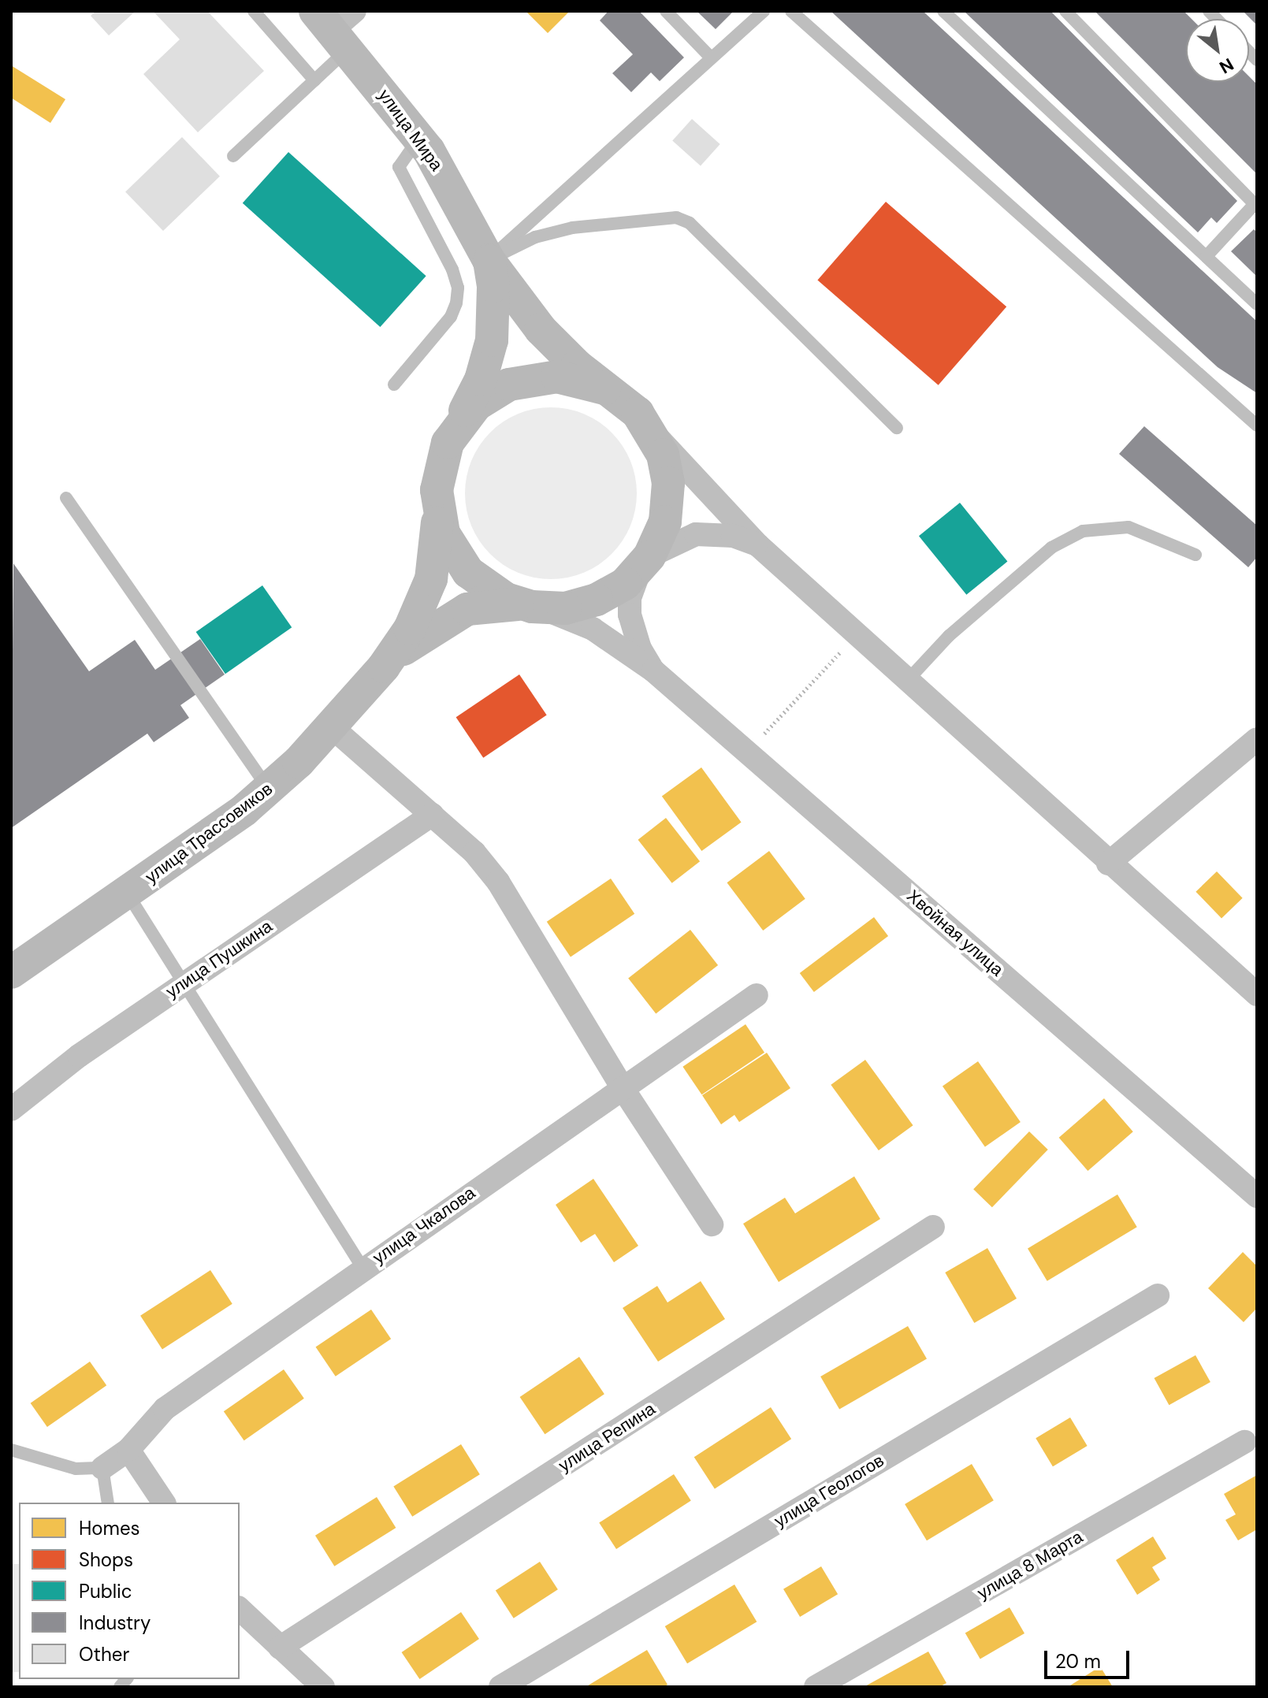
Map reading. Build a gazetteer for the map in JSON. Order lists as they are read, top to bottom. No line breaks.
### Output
{"streets":{"main road":["улица Мира","улица Трассовиков"],"street":["Хвойная улица","улица Пушкина","улица Чкалова","улица Репина","улица Геологов","улица 8 Марта"]},"legend":["Homes","Shops","Public","Industry","Other"],"scale_bar":"20 m","north":"bottom right"}
